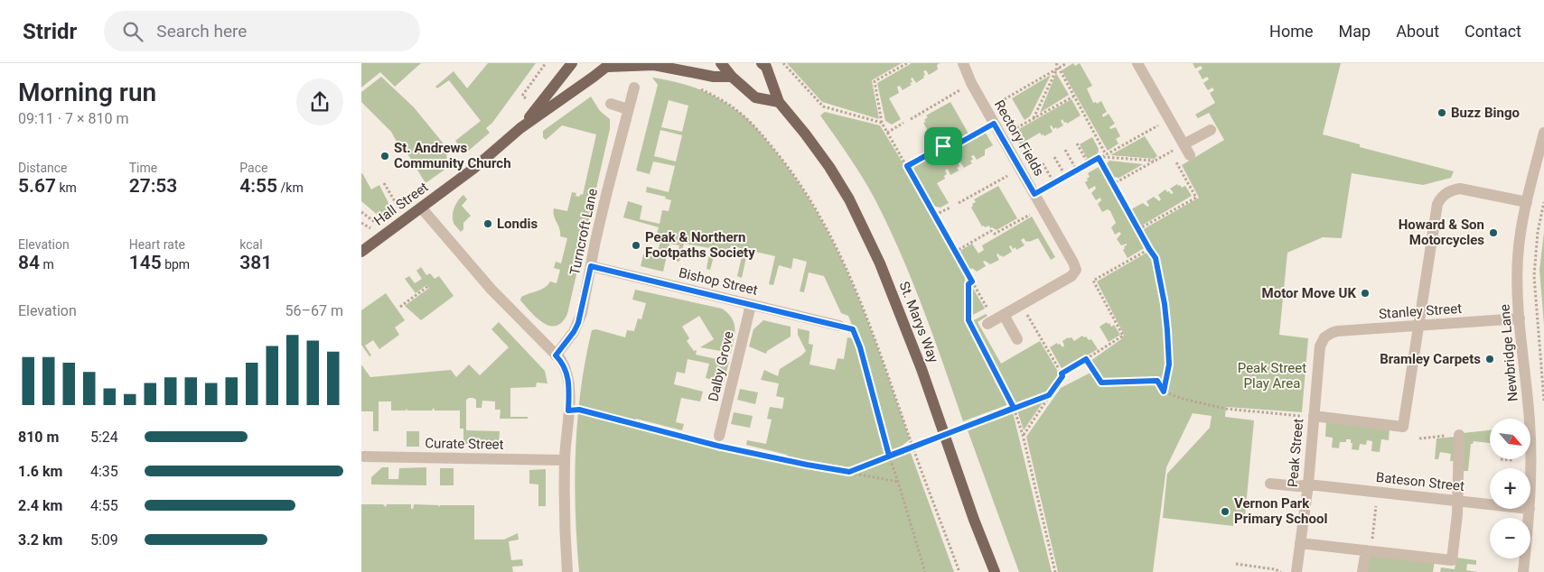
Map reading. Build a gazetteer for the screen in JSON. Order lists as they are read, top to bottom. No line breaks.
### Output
{"streets":{"main road":["Hall Street","St. Marys Way"],"street":["Rectory Fields","Turncroft Lane","Bishop Street","Stanley Street","Newbridge Lane","Dalby Grove","Curate Street","Peak Street","Bateson Street"]},"crossings":[["Turncroft Lane","Bishop Street"],["Bishop Street","Dalby Grove"],["Stanley Street","Newbridge Lane"],["Stanley Street","Peak Street"],["Peak Street","Bateson Street"]],"parks":["Peak Street Play Area"],"places":["Buzz Bingo","St. Andrews Community Church","Londis","Howard & Son Motorcycles","Peak & Northern Footpaths Society","Motor Move UK","Bramley Carpets","Vernon Park Primary School"],"north":"bottom right","page":{"header":"Stridr","search":"Search here","nav":["Home","Map","About","Contact"],"heading":["Morning run","09:11 · 7 × 810 m"],"stats":[["Distance","5.67 km"],["Time","27:53"],["Pace","4:55 /km"],["Elevation","84 m"],["Heart rate","145 bpm"],["kcal","381"]],"chart":["Elevation","56–67 m"],"map_buttons":["+","−"],"list":[{"name":"810 m","note":"5:24"},{"name":"1.6 km","note":"4:35"},{"name":"2.4 km","note":"4:55"},{"name":"3.2 km","note":"5:09"}]}}
